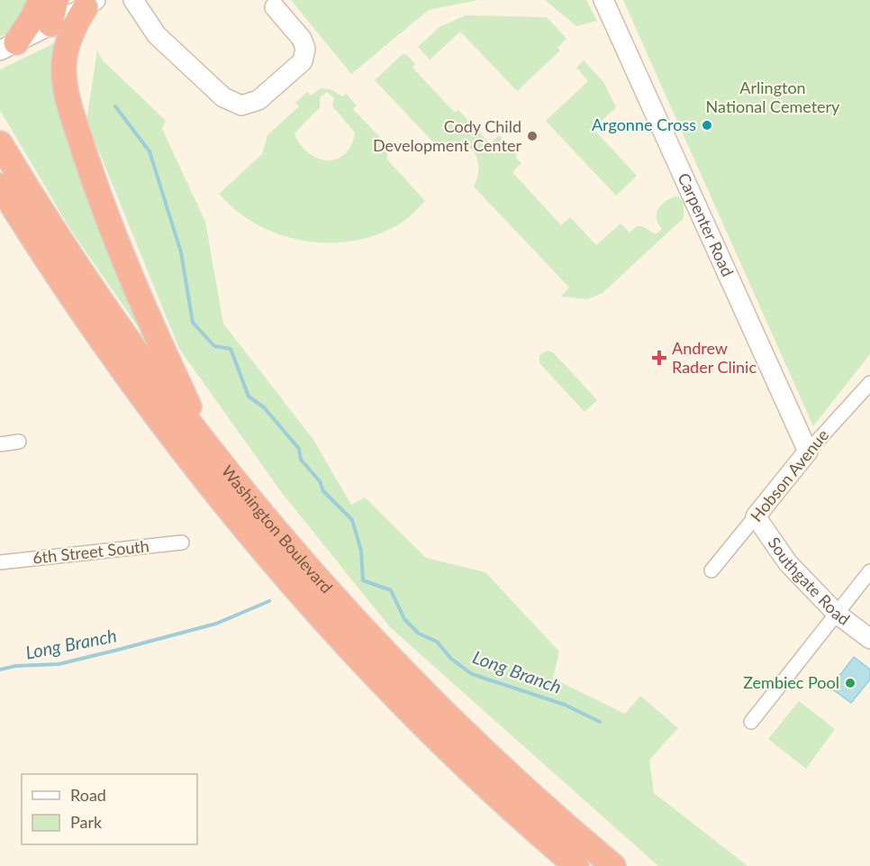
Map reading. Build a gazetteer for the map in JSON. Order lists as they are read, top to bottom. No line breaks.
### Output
{"streets":{"highway":["Washington Boulevard"],"street":["Carpenter Road","Hobson Avenue","6th Street South","Southgate Road"]},"crossings":[["Carpenter Road","Hobson Avenue"],["Hobson Avenue","Southgate Road"]],"water":["Long Branch"],"parks":["Arlington National Cemetery"],"places":{"other":["Argonne Cross","Cody Child Development Center","Zembiec Pool"],"health":["Andrew Rader Clinic"]},"legend":["Road","Park"]}
